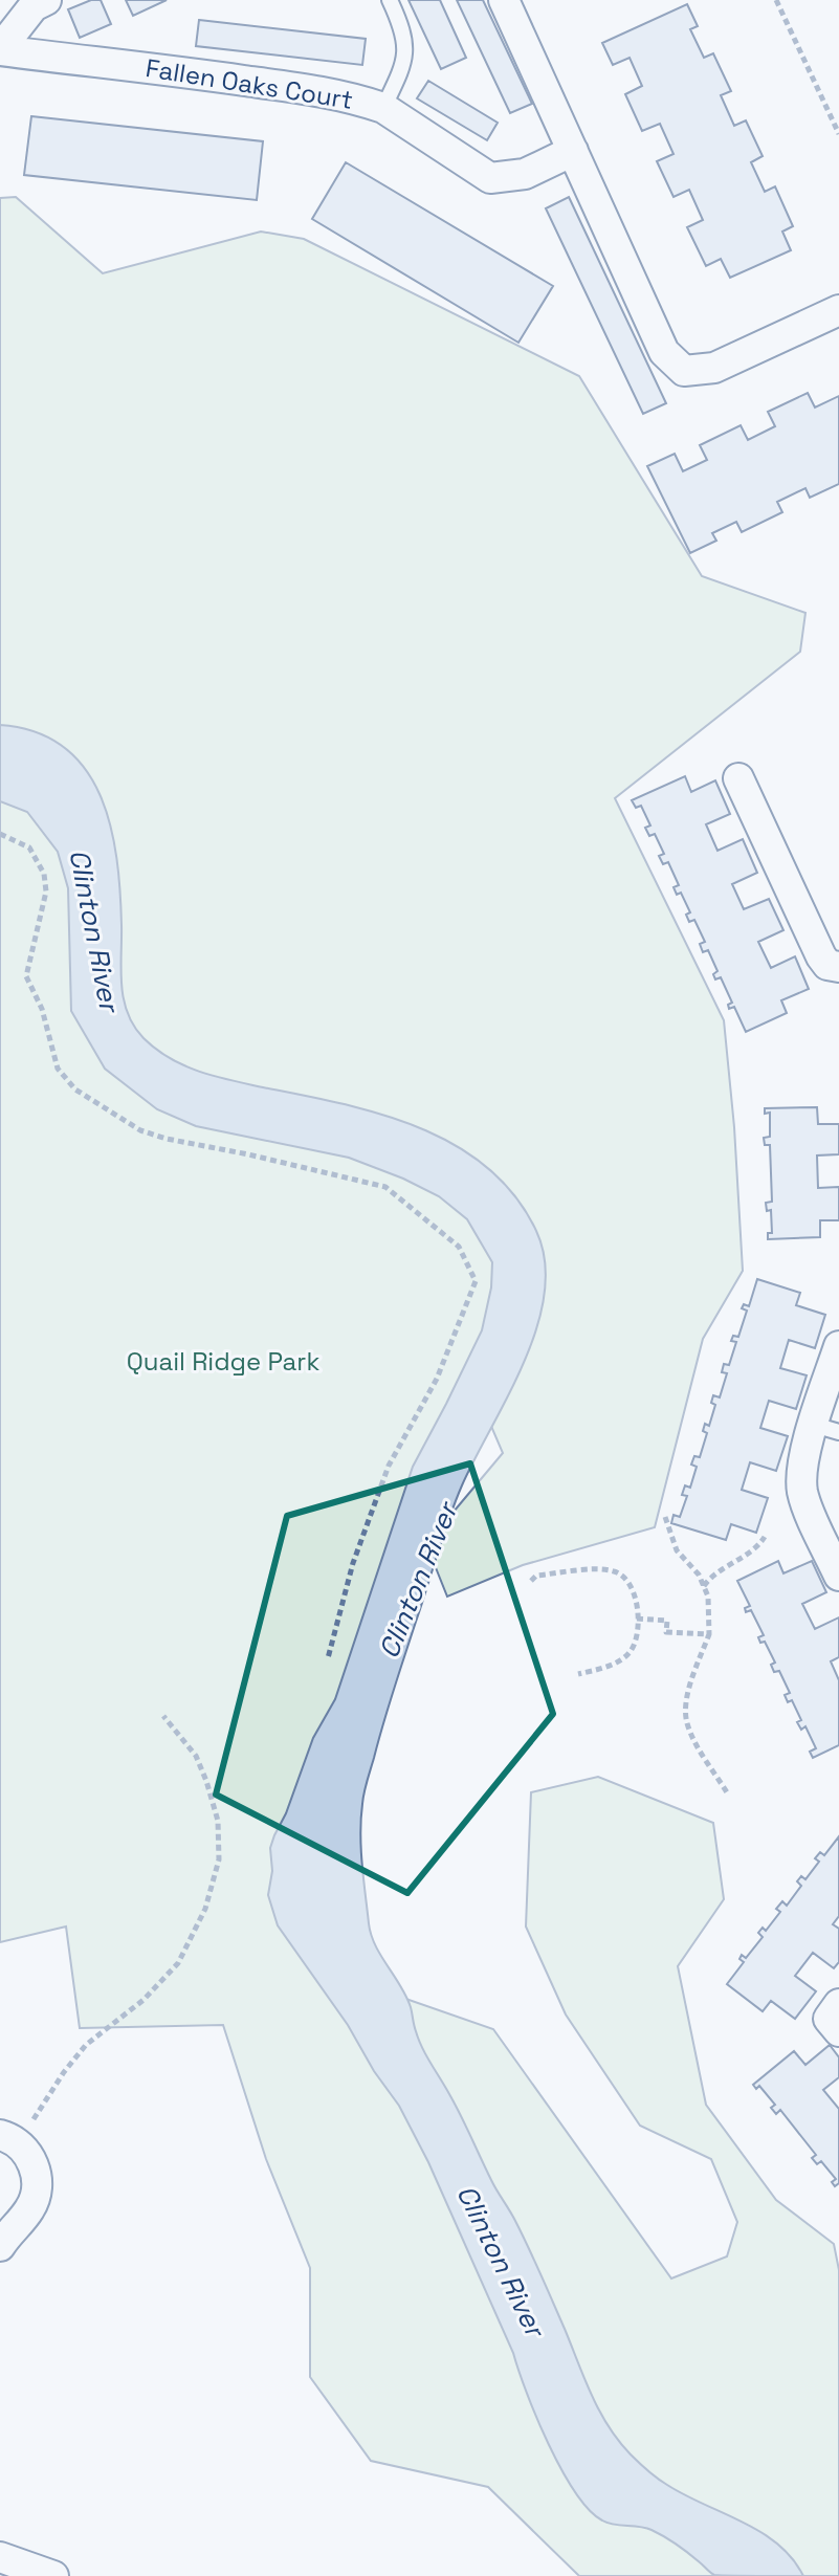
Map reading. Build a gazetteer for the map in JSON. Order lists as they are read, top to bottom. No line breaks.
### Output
{"streets":{"street":["Fallen Oaks Court"]},"water":["Clinton River"],"parks":["Quail Ridge Park"]}
